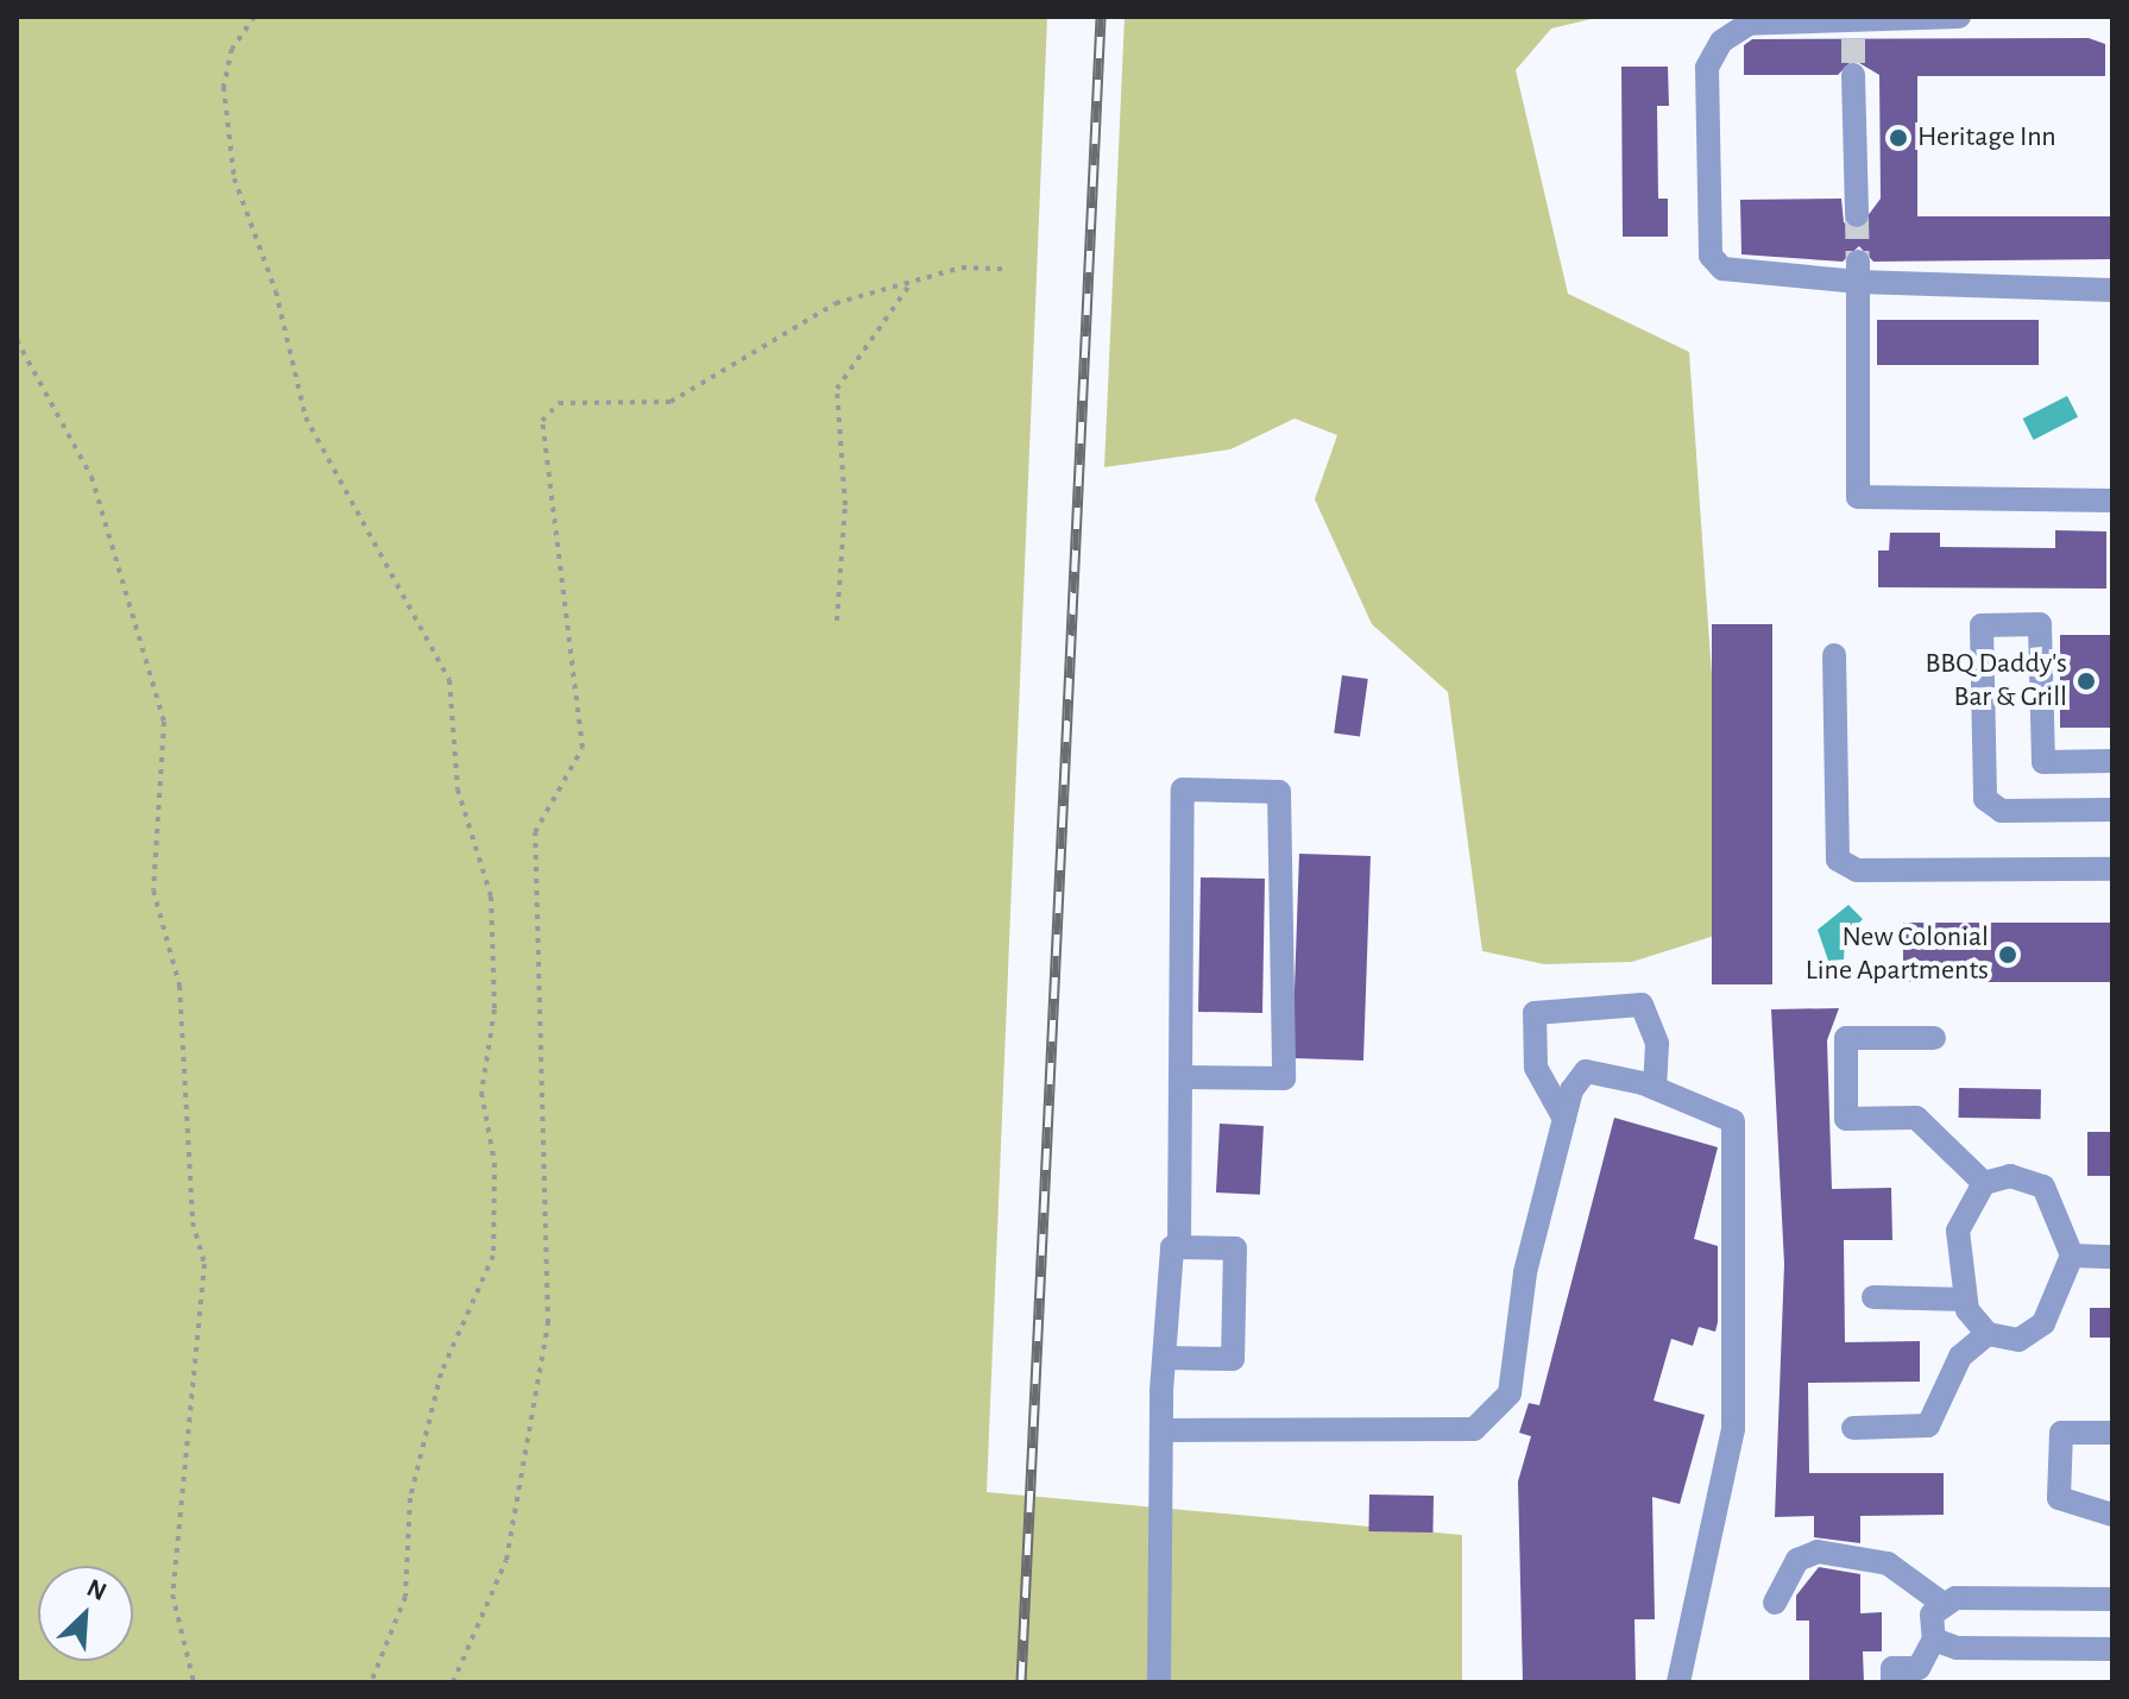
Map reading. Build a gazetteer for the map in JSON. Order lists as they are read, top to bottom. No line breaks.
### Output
{"places":["Heritage Inn","BBQ Daddy's Bar & Grill","New Colonial Line Apartments"],"north":"top right"}
